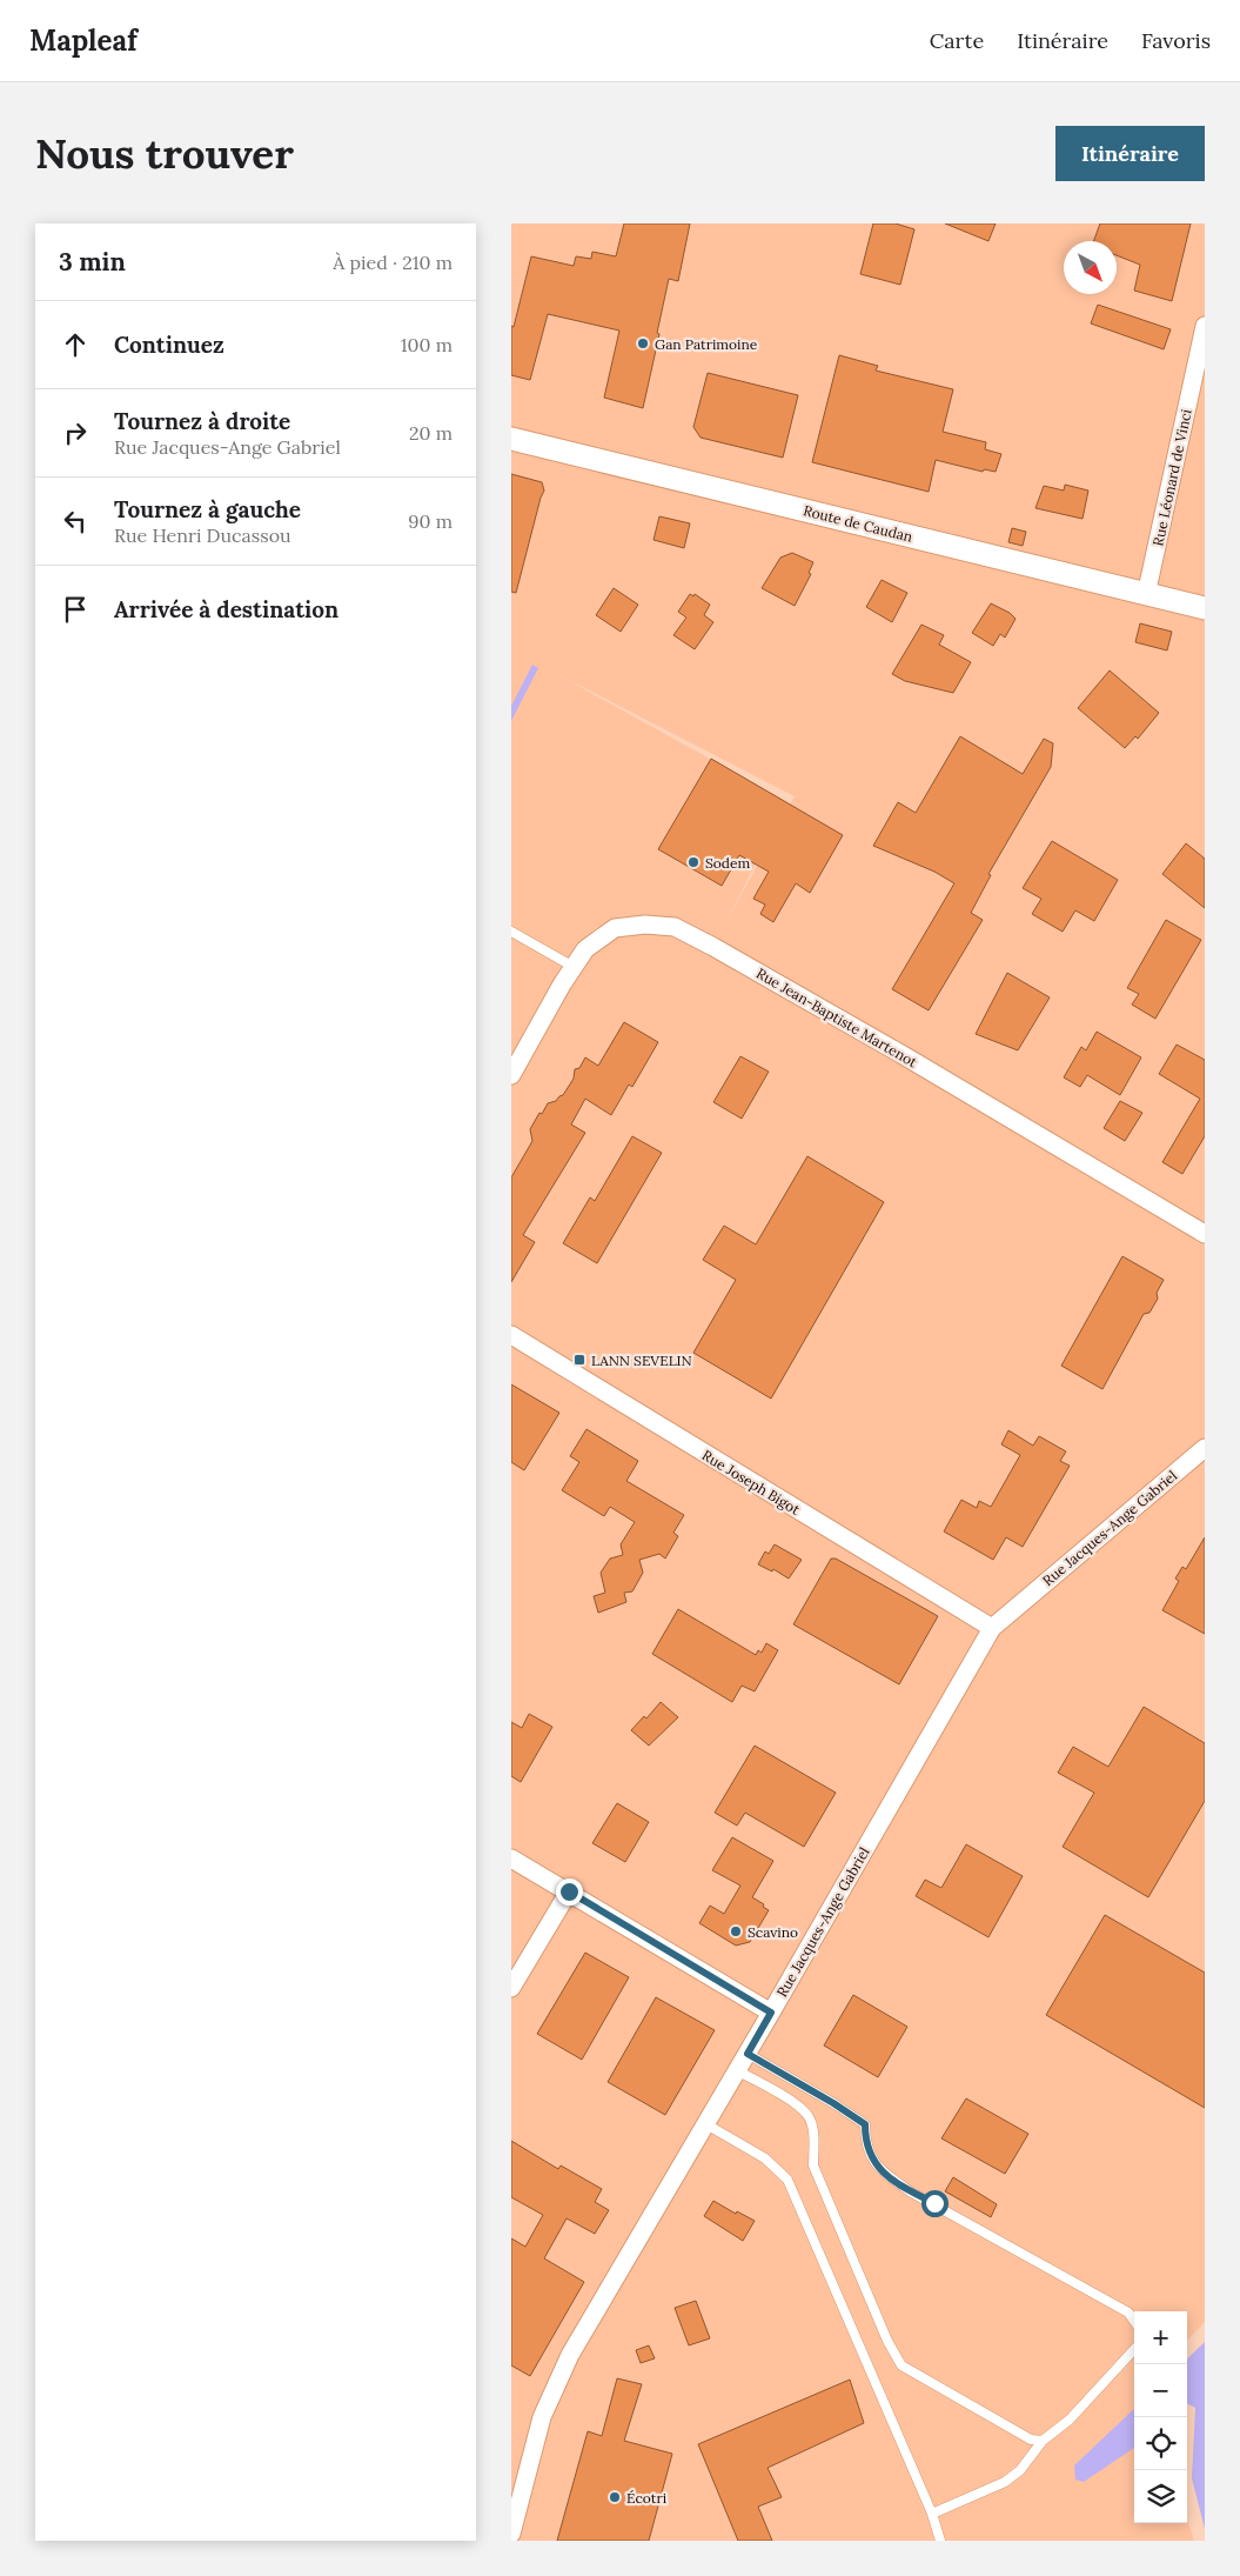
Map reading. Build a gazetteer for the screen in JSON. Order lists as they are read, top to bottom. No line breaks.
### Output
{"streets":{"street":["Rue Léonard de Vinci","Route de Caudan","Rue Jean-Baptiste Martenot","Rue Joseph Bigot","Rue Jacques-Ange Gabriel"]},"crossings":[["Rue Léonard de Vinci","Route de Caudan"],["Rue Joseph Bigot","Rue Jacques-Ange Gabriel"]],"places":{"other":["Gan Patrimoine","Sodem","Scavino","Écotri"],"transit":["LANN SEVELIN"]},"north":"bottom right","page":{"header":"Mapleaf","nav":["Carte","Itinéraire","Favoris"],"buttons":"Itinéraire","title":"Nous trouver","heading":["3 min","À pied · 210 m"],"list":[["Continuez","100 m"],["Tournez à droite","Rue Jacques-Ange Gabriel","20 m"],["Tournez à gauche","Rue Henri Ducassou","90 m"],"Arrivée à destination"],"map_buttons":["+","−"]}}
